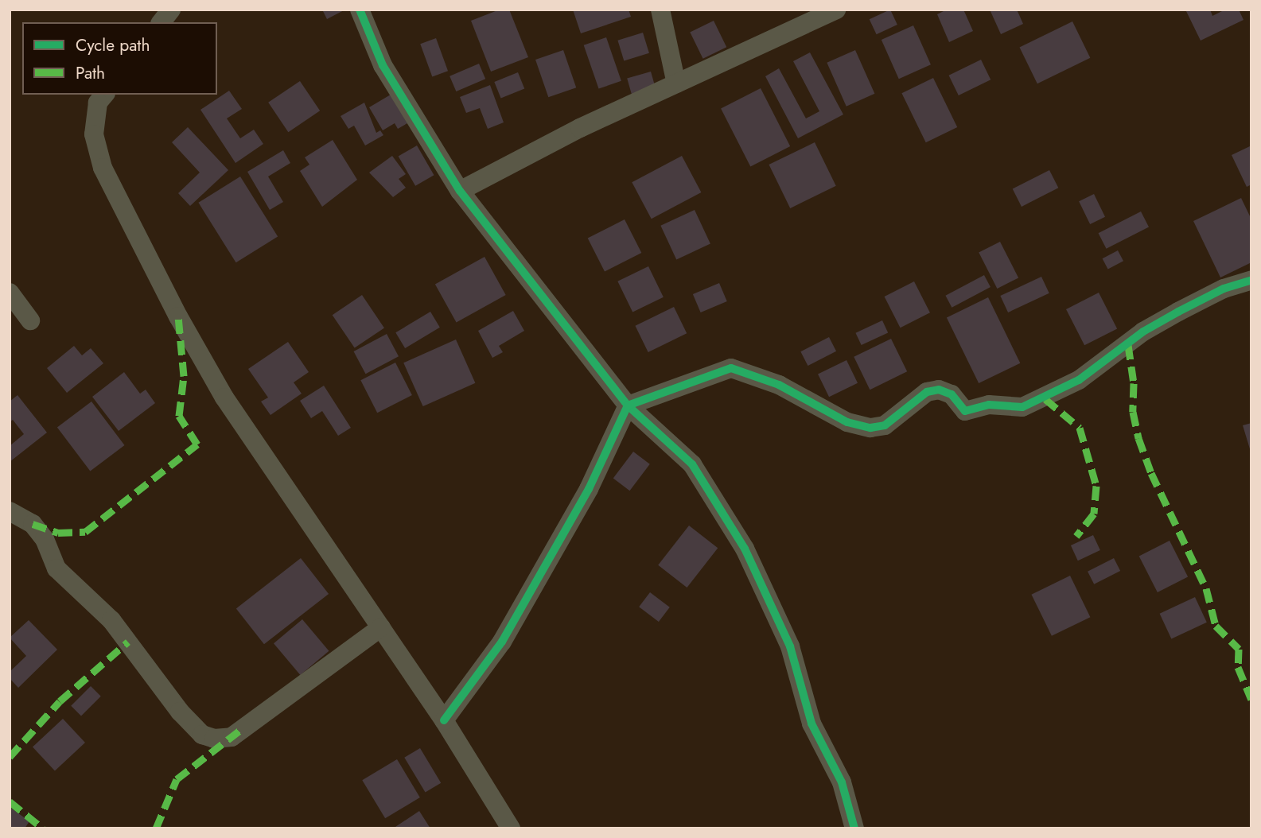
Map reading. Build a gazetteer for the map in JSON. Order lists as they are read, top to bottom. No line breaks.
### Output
{"legend":["Cycle path","Path"]}
